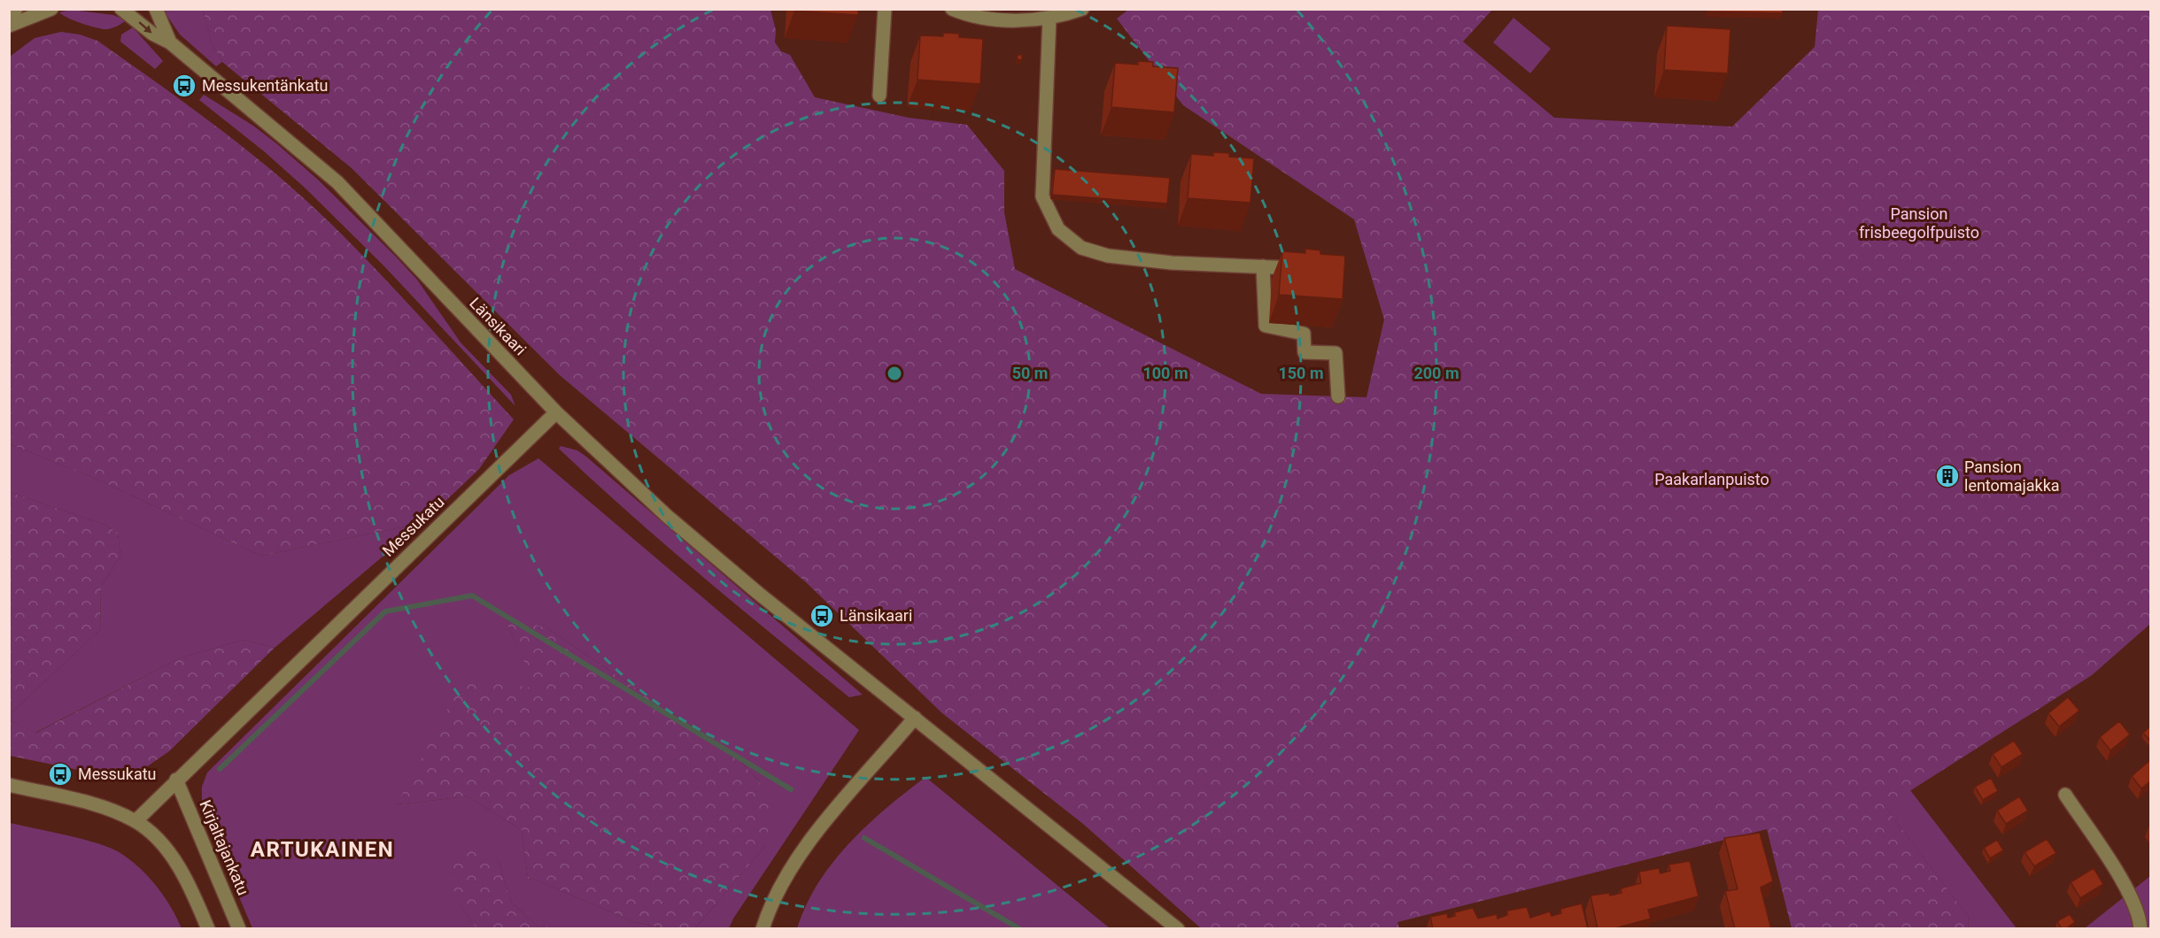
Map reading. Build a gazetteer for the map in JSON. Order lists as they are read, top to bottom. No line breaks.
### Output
{"streets":{"street":["Länsikaari","Messukatu","Kirjaltajankatu"]},"crossings":[["Länsikaari","Messukatu"],["Messukatu","Kirjaltajankatu"]],"districts":["ARTUKAINEN"],"parks":["Pansion frisbeegolfpuisto","Paakarlanpuisto"],"places":{"bus stop":["Messukentänkatu","Länsikaari","Messukatu"],"building":["Pansion lentomajakka"]},"rings":["50 m","100 m","150 m","200 m"]}
